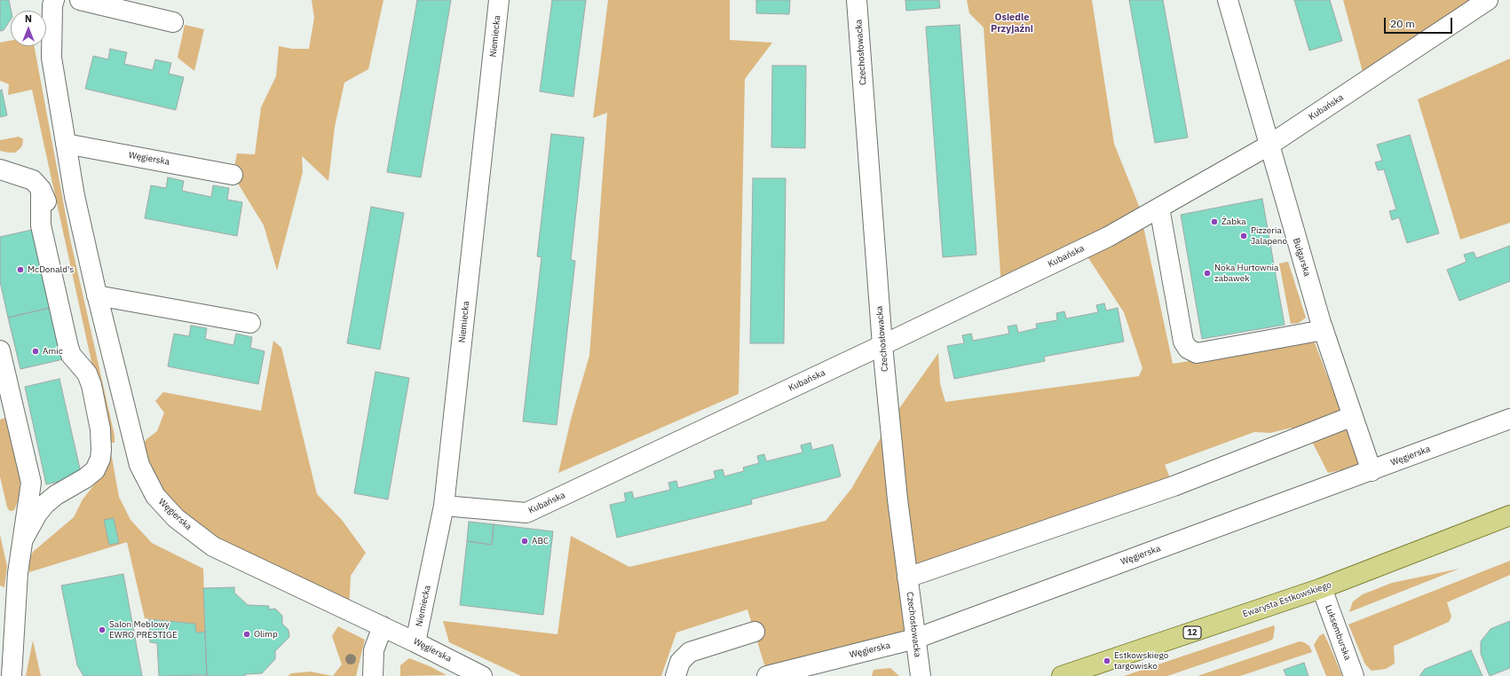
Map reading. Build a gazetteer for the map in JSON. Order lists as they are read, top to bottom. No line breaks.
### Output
{"streets":{"main road":["Ewarysta Estkowskiego","12"],"street":["Niemiecka","Czechosłowacka","Kubańska","Węgierska","Bułgarska","Luksemburska"]},"crossings":[["Niemiecka","Kubańska"],["Niemiecka","Węgierska"],["Czechosłowacka","Kubańska"],["Czechosłowacka","Węgierska"],["Kubańska","Bułgarska"],["Węgierska","Bułgarska"],["Ewarysta Estkowskiego","Luksemburska"]],"districts":["Osiedle Przyjaźni"],"places":["Żabka","Pizzeria Jalapeno","McDonald's","Noka Hurtownia zabawek","Amic","ABC","Salon Meblowy EWRO PRESTIGE","Olimp","Estkowskiego targowisko"],"scale_bar":"20 m","north":"top"}
